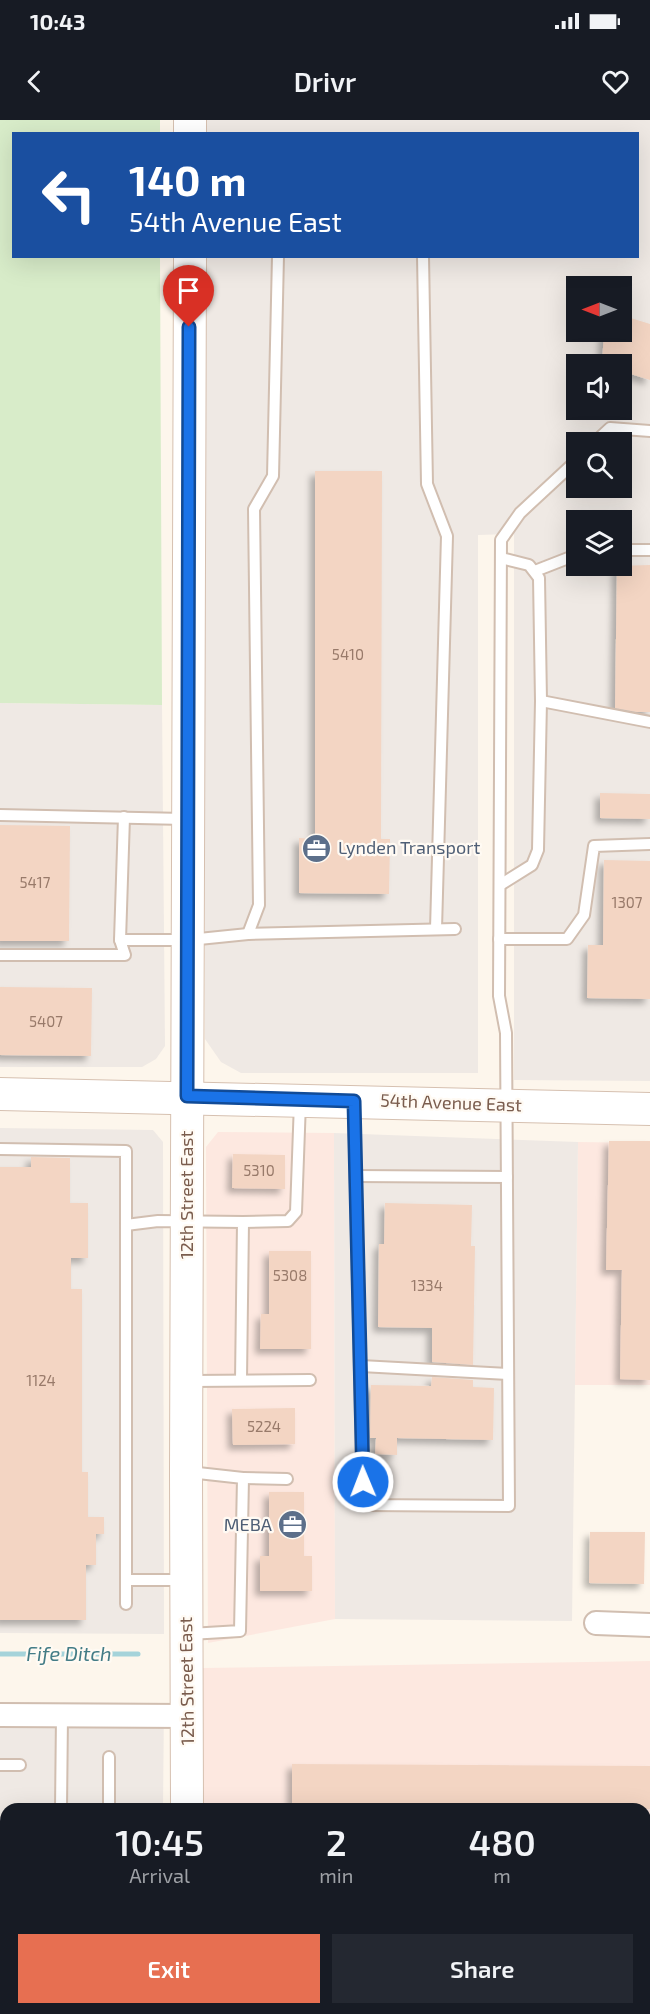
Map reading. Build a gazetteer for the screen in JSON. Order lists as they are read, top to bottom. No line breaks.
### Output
{"streets":{"street":["54th Avenue East","12th Street East"]},"crossings":[["54th Avenue East","12th Street East"]],"water":["Fife Ditch"],"places":{"office":["Lynden Transport","MEBA"]},"house_numbers":["5410","5417","1307","5407","5310","5308","1334","1124","5224"],"north":"left","page":{"status":"10:43","header":"Drivr","turn":["140 m","54th Avenue East"],"eta":["10:45","Arrival","2","min","480","m"],"buttons":["Exit","Share"]}}
